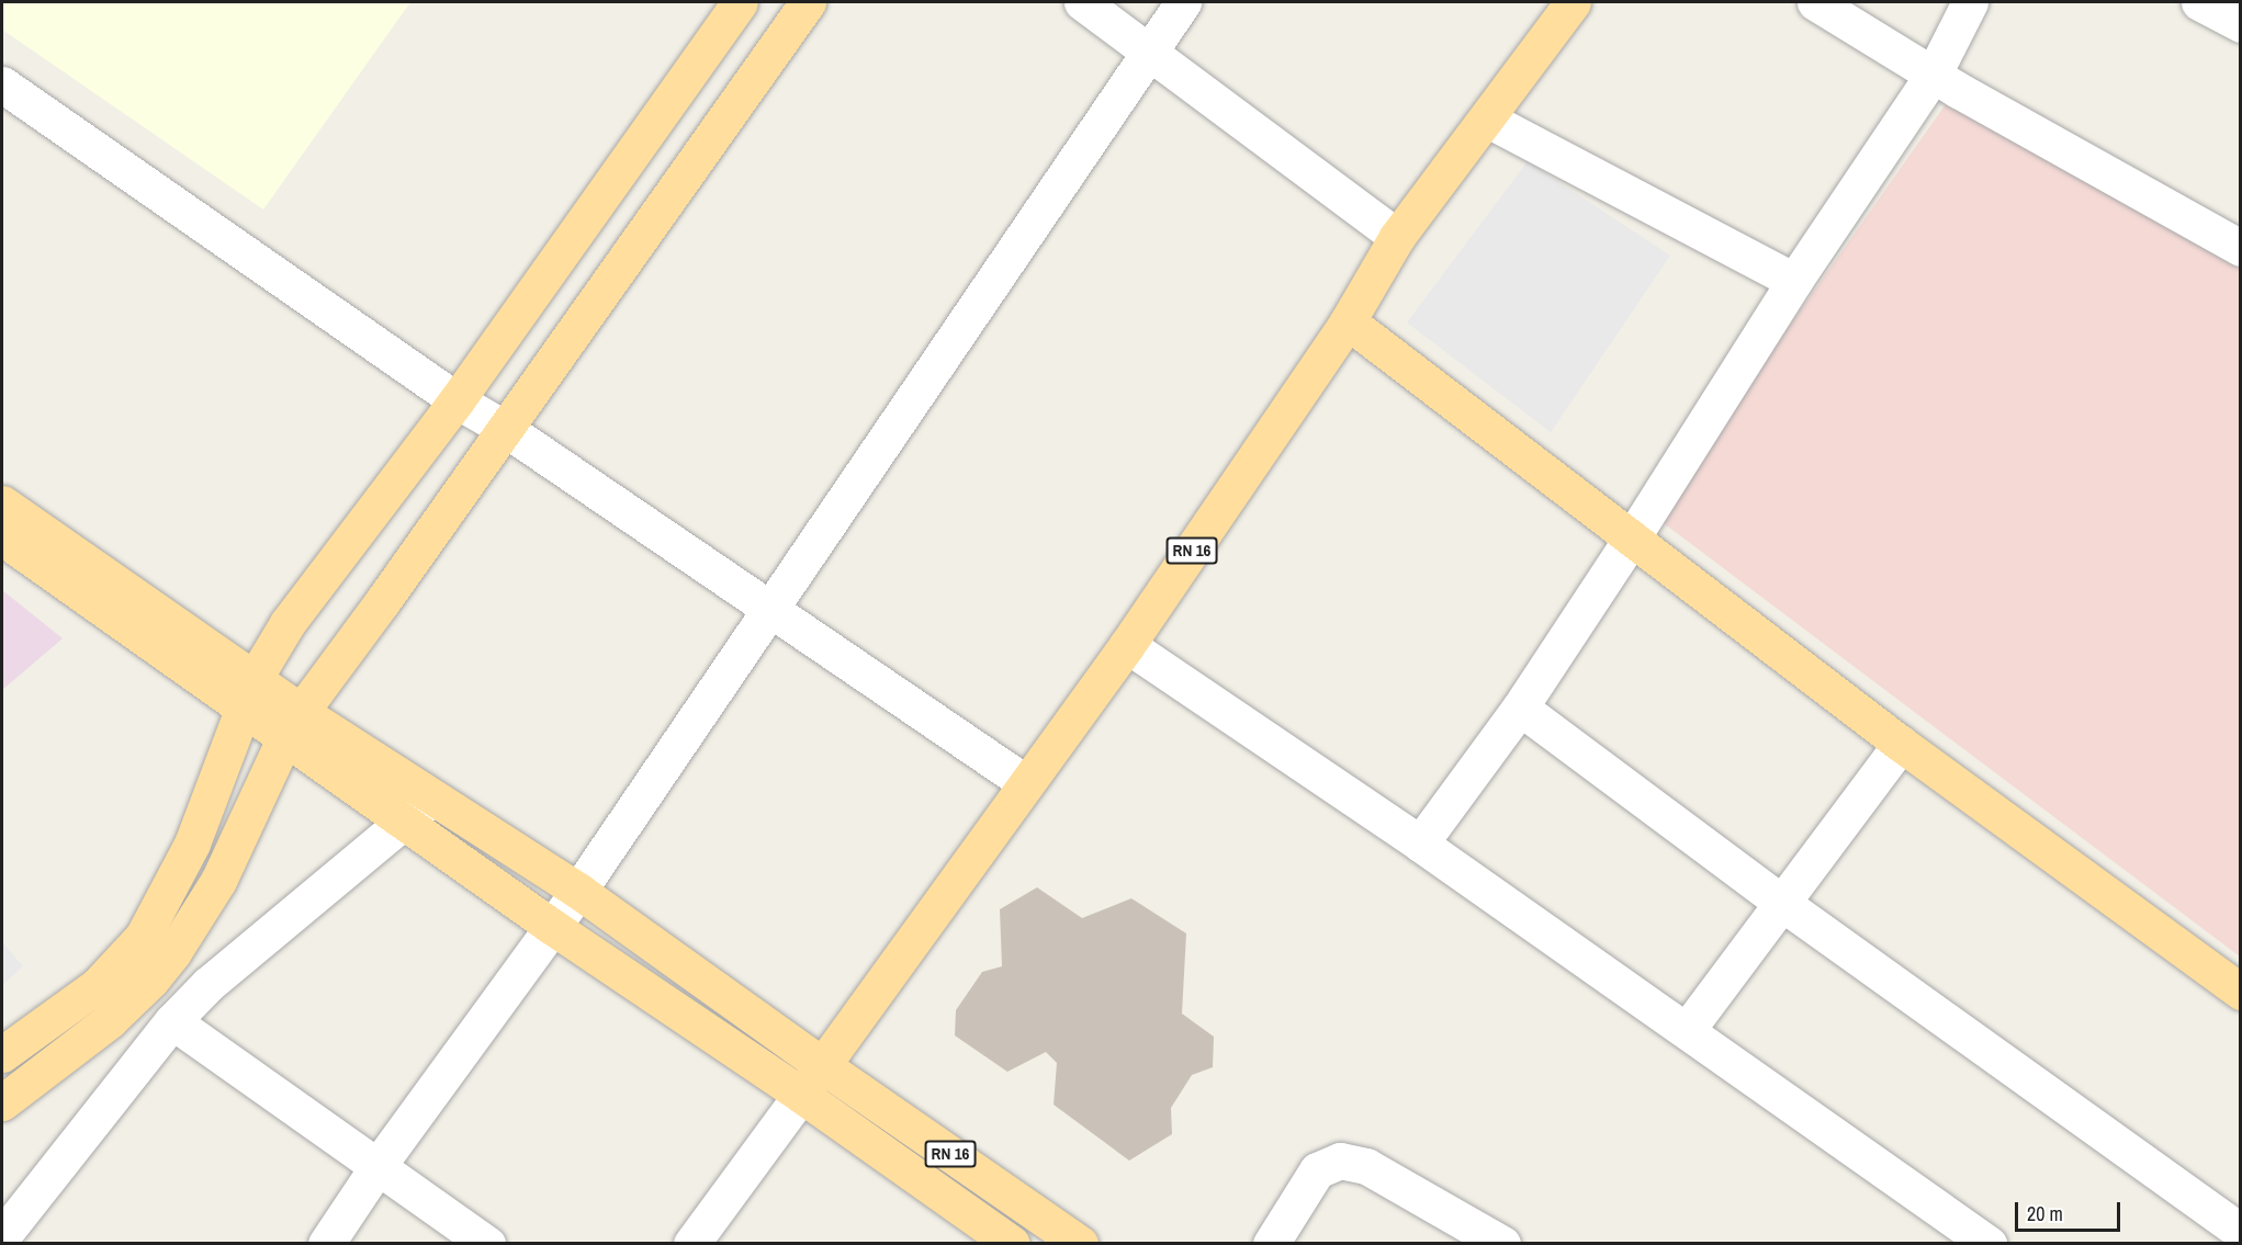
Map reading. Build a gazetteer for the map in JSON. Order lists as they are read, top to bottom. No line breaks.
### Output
{"streets":{"main road":["RN 16"]},"scale_bar":"20 m"}
